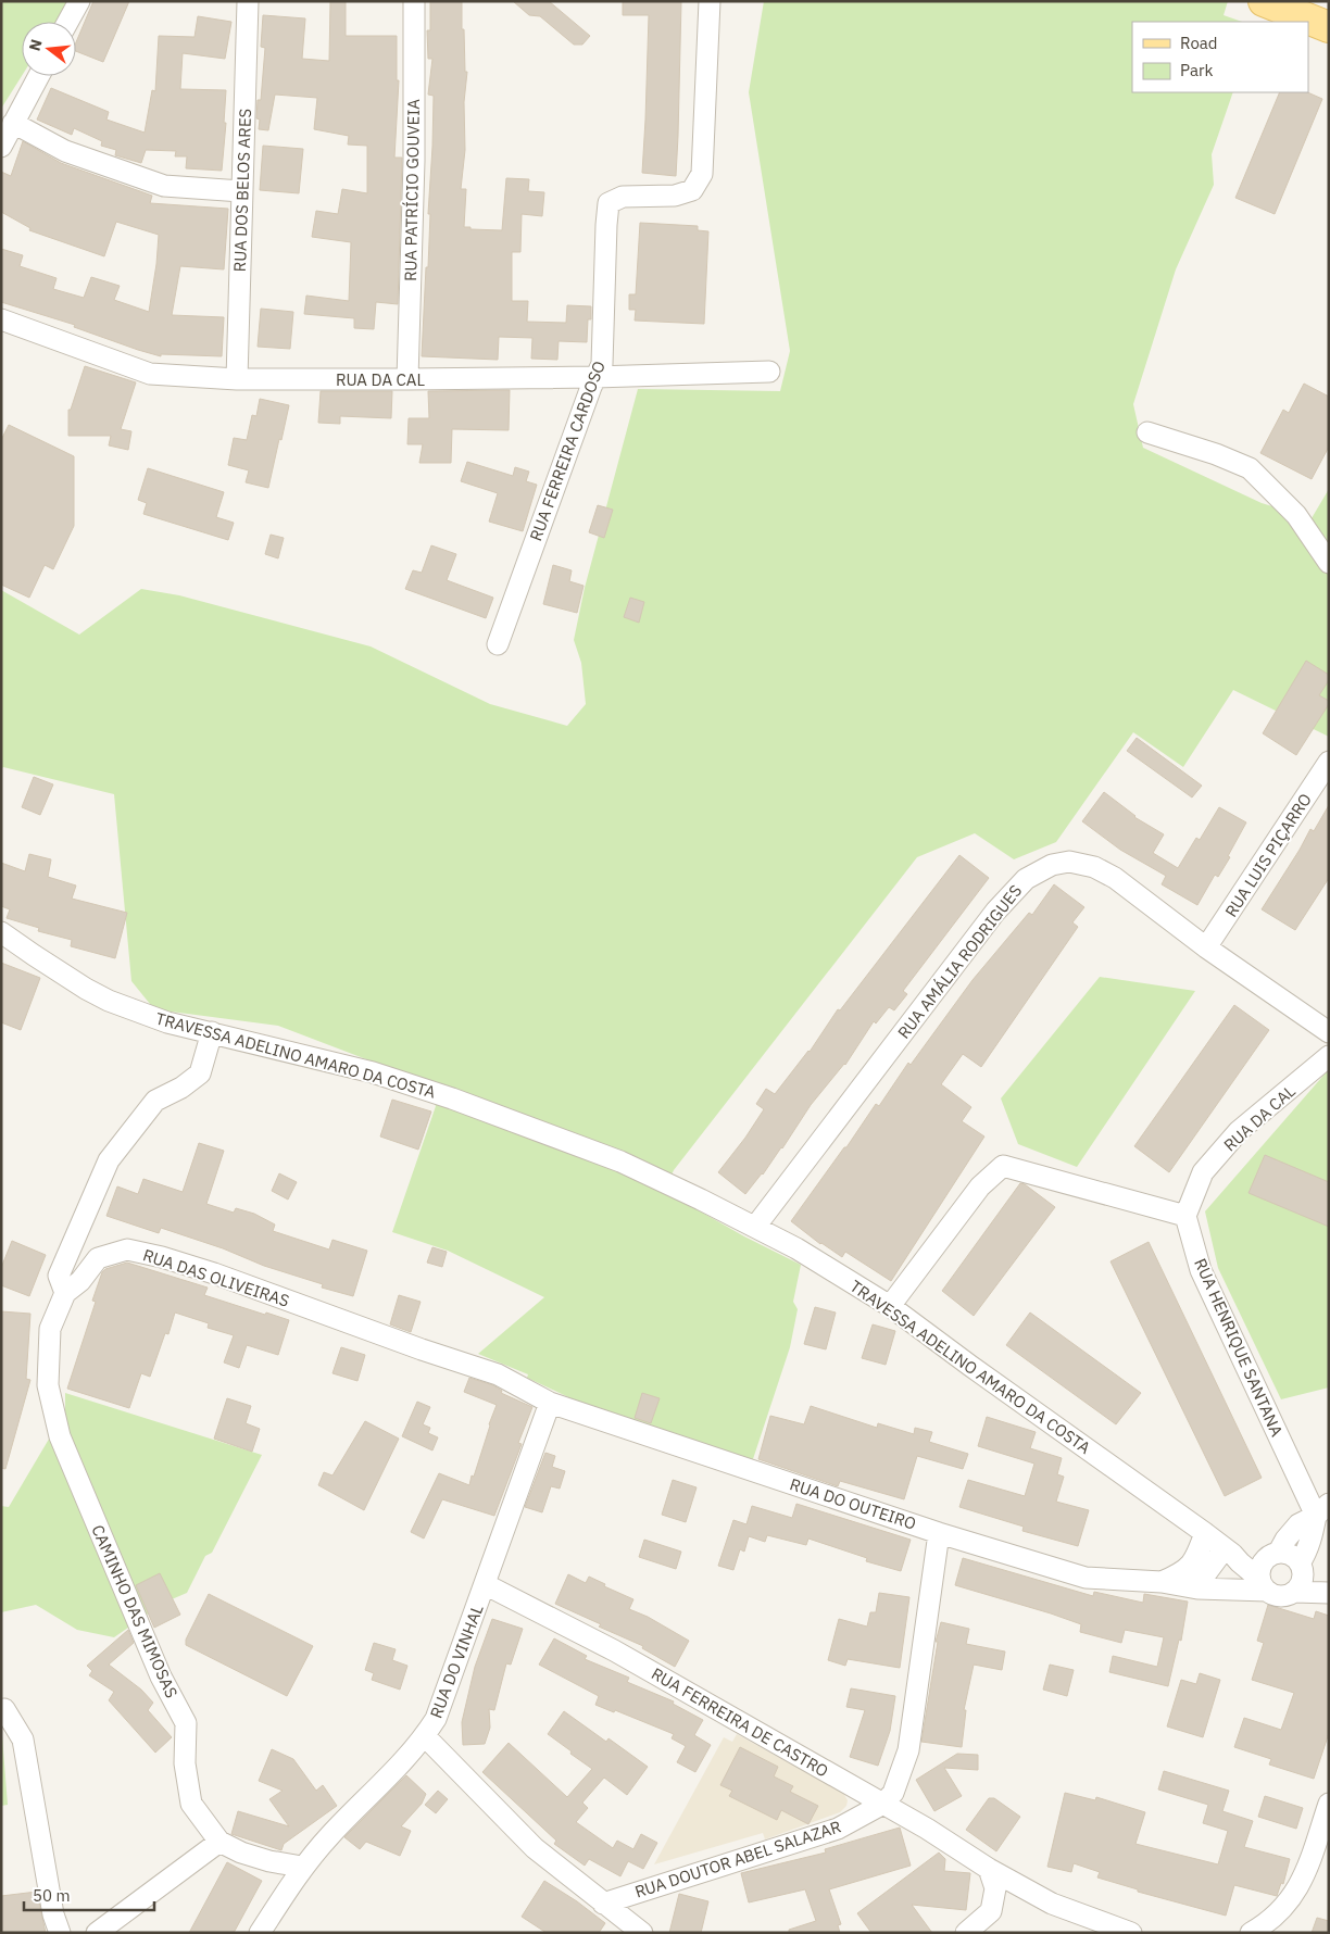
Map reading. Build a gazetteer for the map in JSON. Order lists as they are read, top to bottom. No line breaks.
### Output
{"streets":{"street":["RUA DOS BELOS ARES","RUA PATRÍCIO GOUVEIA","RUA DA CAL","RUA FERREIRA CARDOSO","RUA LUIS PIÇARRO","RUA AMÁLIA RODRIGUES","TRAVESSA ADELINO AMARO DA COSTA","RUA DAS OLIVEIRAS","RUA HENRIQUE SANTANA","RUA DO OUTEIRO","CAMINHO DAS MIMOSAS","RUA DO VINHAL","RUA FERREIRA DE CASTRO","RUA DOUTOR ABEL SALAZAR"]},"crossings":[["RUA DOS BELOS ARES","RUA DA CAL"],["RUA PATRÍCIO GOUVEIA","RUA DA CAL"],["RUA DA CAL","RUA FERREIRA CARDOSO"],["RUA DA CAL","RUA HENRIQUE SANTANA"],["RUA LUIS PIÇARRO","RUA AMÁLIA RODRIGUES"],["RUA AMÁLIA RODRIGUES","TRAVESSA ADELINO AMARO DA COSTA"],["TRAVESSA ADELINO AMARO DA COSTA","RUA DO OUTEIRO"],["RUA DAS OLIVEIRAS","RUA DO OUTEIRO"],["RUA DAS OLIVEIRAS","CAMINHO DAS MIMOSAS"],["RUA DAS OLIVEIRAS","RUA DO VINHAL"],["RUA DO OUTEIRO","RUA DO VINHAL"],["RUA DO OUTEIRO","RUA DOUTOR ABEL SALAZAR"],["CAMINHO DAS MIMOSAS","RUA DO VINHAL"],["RUA DO VINHAL","RUA FERREIRA DE CASTRO"],["RUA FERREIRA DE CASTRO","RUA DOUTOR ABEL SALAZAR"]],"legend":["Road","Park"],"scale_bar":"50 m","north":"left"}
